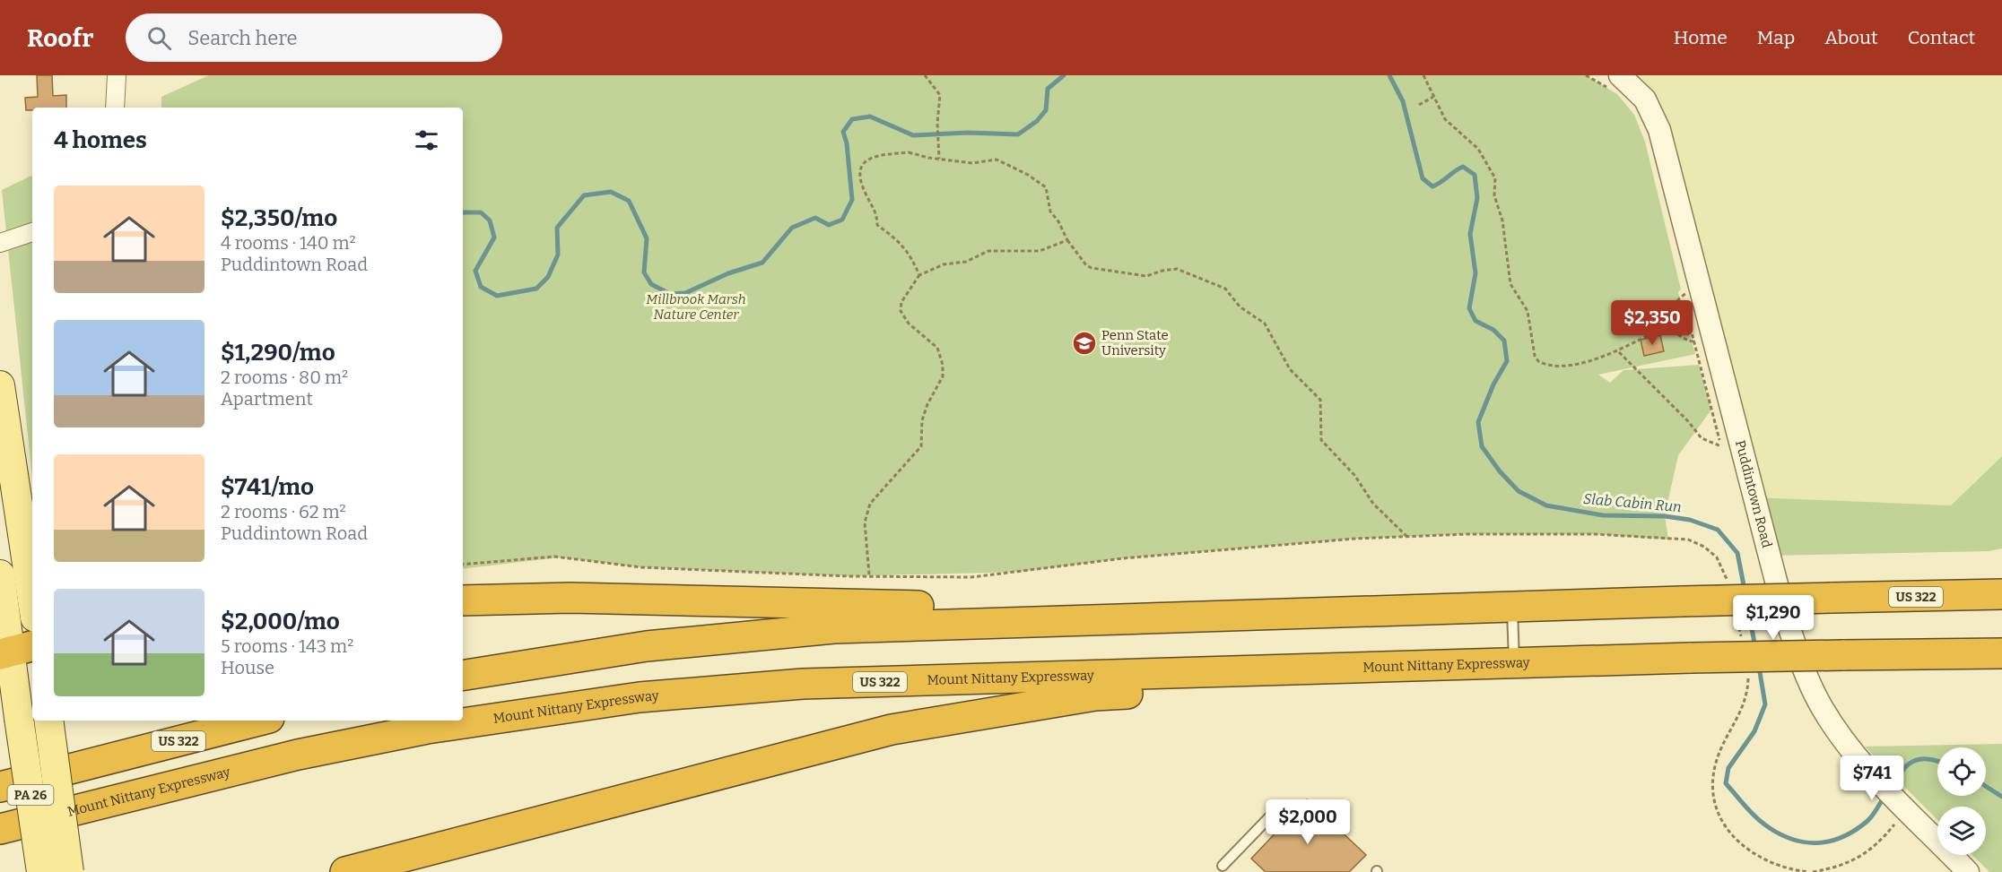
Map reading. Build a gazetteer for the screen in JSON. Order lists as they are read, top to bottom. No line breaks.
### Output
{"streets":{"highway":["US 322","Mount Nittany Expressway"],"main road":["PA 26"],"street":["Puddintown Road"]},"water":["Slab Cabin Run"],"parks":["Millbrook Marsh Nature Center"],"places":{"school or university":["Penn State University"]},"page":{"header":"Roofr","search":"Search here","nav":["Home","Map","About","Contact"],"heading":"4 homes","list":[{"name":"$2,350/mo","note":"4 rooms · 140 m² · Puddintown Road"},{"name":"$1,290/mo","note":"2 rooms · 80 m² · Apartment"},{"name":"$741/mo","note":"2 rooms · 62 m² · Puddintown Road"},{"name":"$2,000/mo","note":"5 rooms · 143 m² · House"}],"price":["$2,350","$1,290","$741","$2,000"]}}
